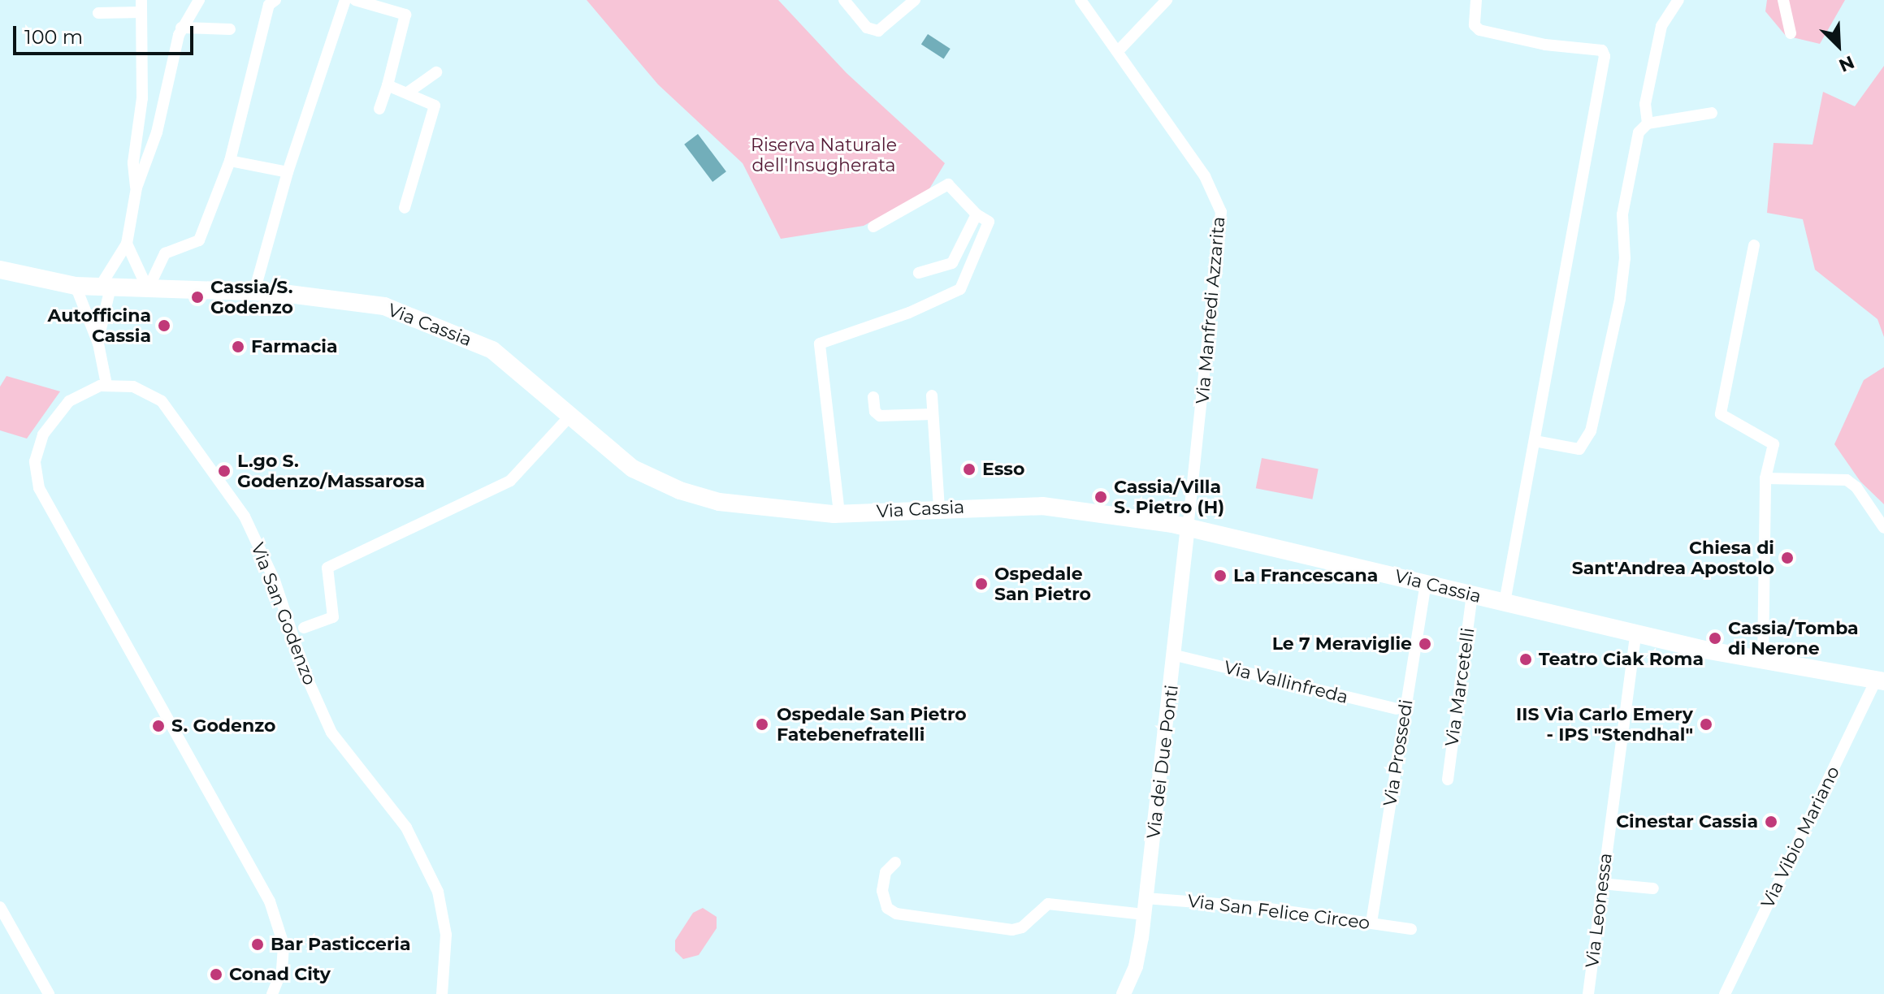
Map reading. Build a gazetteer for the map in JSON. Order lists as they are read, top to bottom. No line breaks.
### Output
{"streets":{"main road":["Via Cassia"],"street":["Via Manfredi Azzarita","Via San Godenzo","Via Vallinfreda","Via Marcetelli","Via Prossedi","Via dei Due Ponti","Via Vibio Mariano","Via Leonessa","Via San Felice Circeo"]},"crossings":[["Via Manfredi Azzarita","Via Cassia"],["Via Manfredi Azzarita","Via dei Due Ponti"],["Via Cassia","Via Marcetelli"],["Via Cassia","Via Prossedi"],["Via Cassia","Via dei Due Ponti"],["Via Cassia","Via Vibio Mariano"],["Via Cassia","Via Leonessa"],["Via Vallinfreda","Via dei Due Ponti"],["Via Prossedi","Via San Felice Circeo"],["Via dei Due Ponti","Via San Felice Circeo"]],"parks":["Riserva Naturale dell'Insugherata"],"places":["Cassia/S. Godenzo","Autofficina Cassia","Farmacia","Esso","L.go S. Godenzo/Massarosa","Cassia/Villa S. Pietro (H)","Chiesa di Sant'Andrea Apostolo","La Francescana","Ospedale San Pietro","Cassia/Tomba di Nerone","Le 7 Meraviglie","Teatro Ciak Roma","Ospedale San Pietro Fatebenefratelli","IIS Via Carlo Emery - IPS \"Stendhal\"","S. Godenzo","Cinestar Cassia","Bar Pasticceria","Conad City"],"scale_bar":"100 m","north":"bottom right"}
